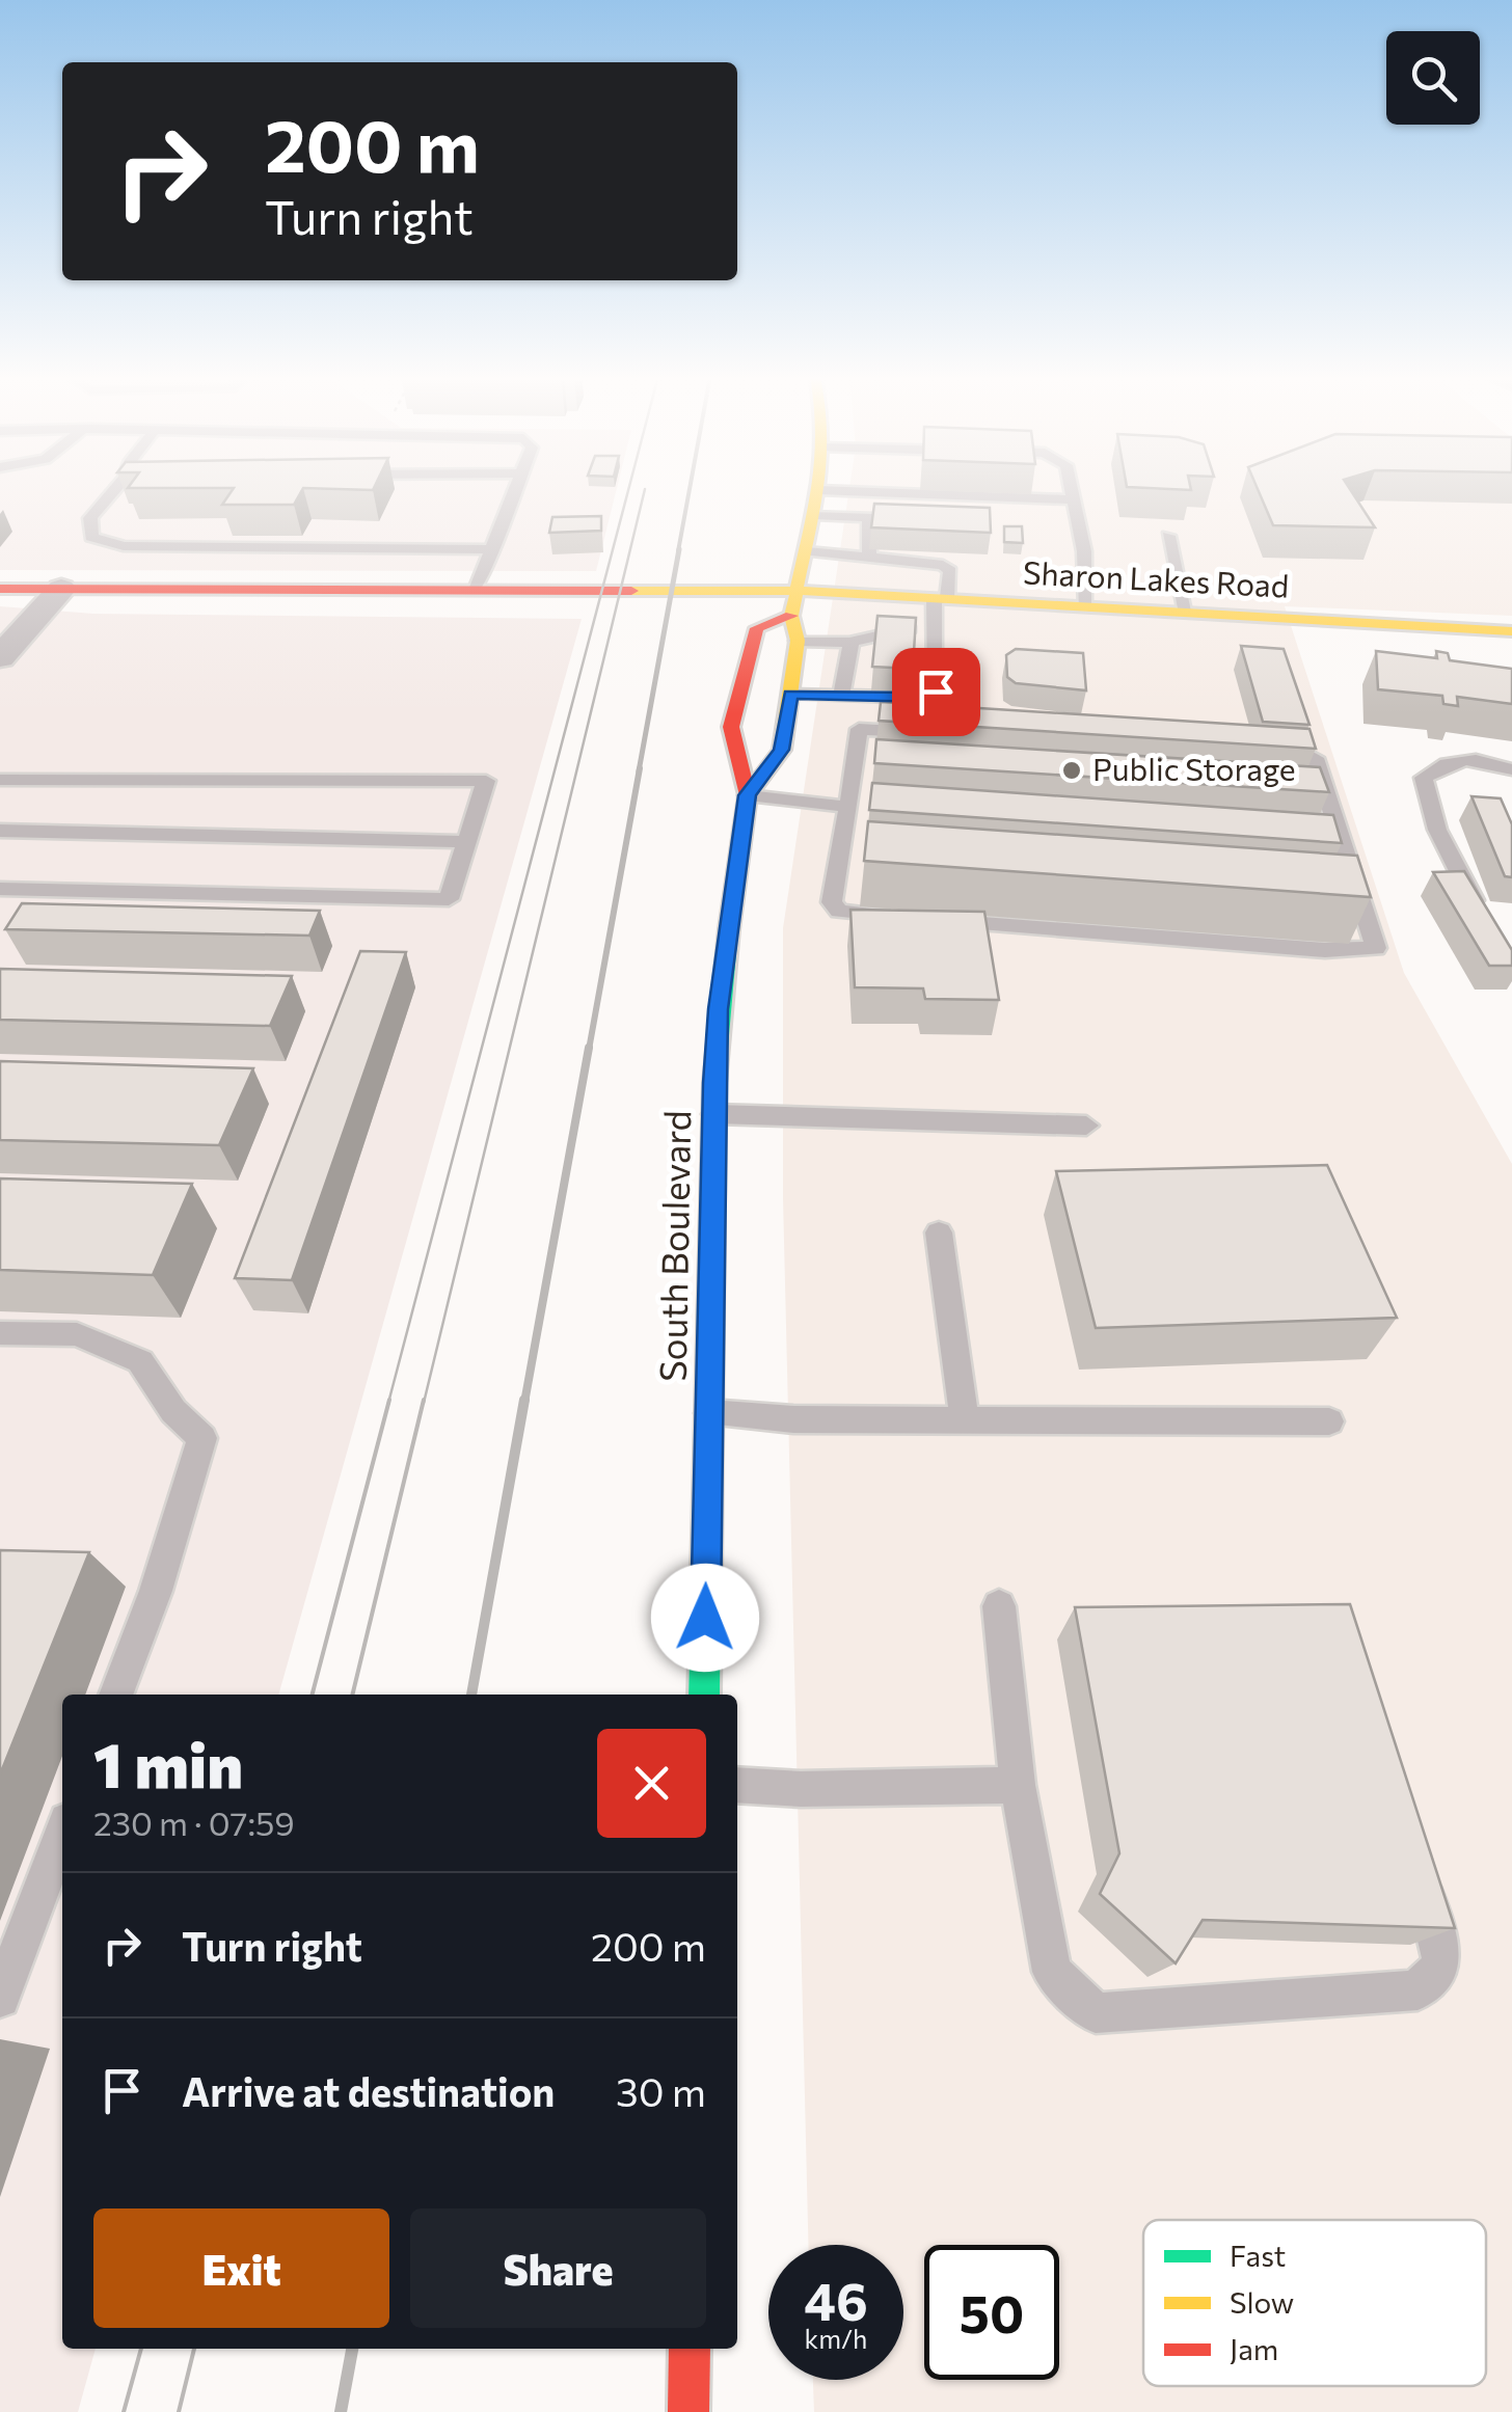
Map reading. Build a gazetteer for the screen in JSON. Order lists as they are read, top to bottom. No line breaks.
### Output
{"streets":{"main road":["Sharon Lakes Road","South Boulevard"]},"crossings":[["Sharon Lakes Road","South Boulevard"]],"places":["Public Storage"],"legend":["Fast","Slow","Jam"],"page":{"turn":["200 m","Turn right"],"heading":["1 min","230 m · 07:59"],"list":[{"name":"Turn right","value":"200 m"},{"name":"Arrive at destination","value":"30 m"}],"buttons":["Exit","Share"],"speed":"46 km/h","limit":"50"}}
